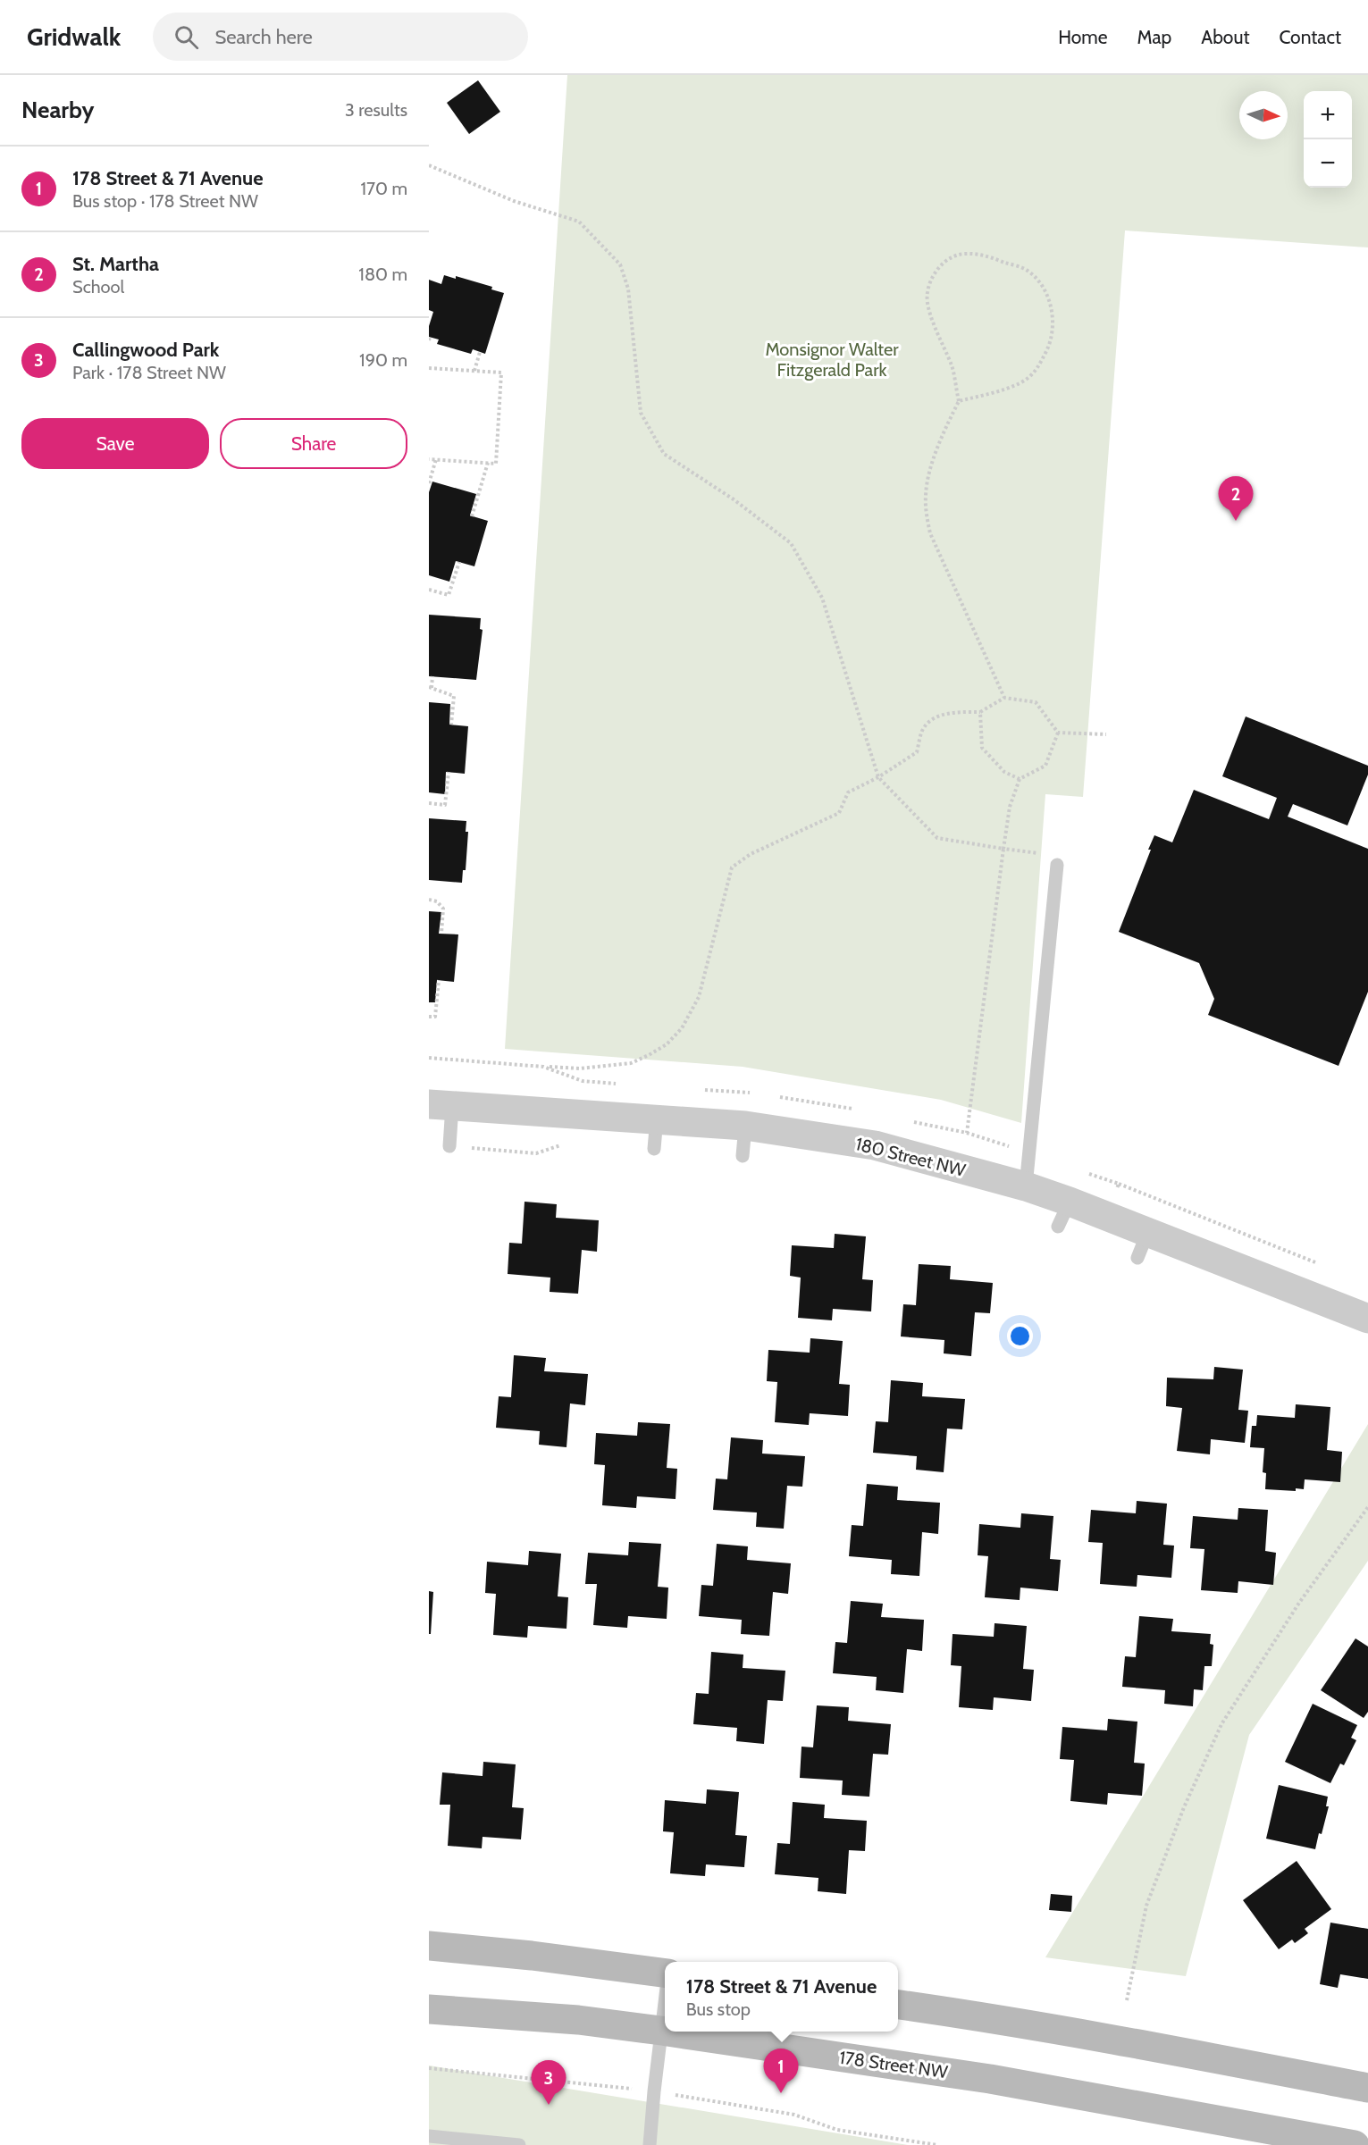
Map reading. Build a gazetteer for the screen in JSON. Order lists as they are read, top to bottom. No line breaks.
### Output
{"streets":{"main road":["178 Street NW"],"street":["180 Street NW"]},"parks":["Monsignor Walter Fitzgerald Park"],"north":"right","page":{"header":"Gridwalk","search":"Search here","nav":["Home","Map","About","Contact"],"heading":["Nearby","3 results"],"map_buttons":["+","−"],"list":[{"mark":"1","name":"178 Street & 71 Avenue","note":"Bus stop · 178 Street NW","value":"170 m"},{"mark":"2","name":"St. Martha","note":"School","value":"180 m"},{"mark":"3","name":"Callingwood Park","note":"Park · 178 Street NW","value":"190 m"}],"buttons":["Save","Share"],"pins":["2","1","3"],"popup":["178 Street & 71 Avenue","Bus stop"]}}
